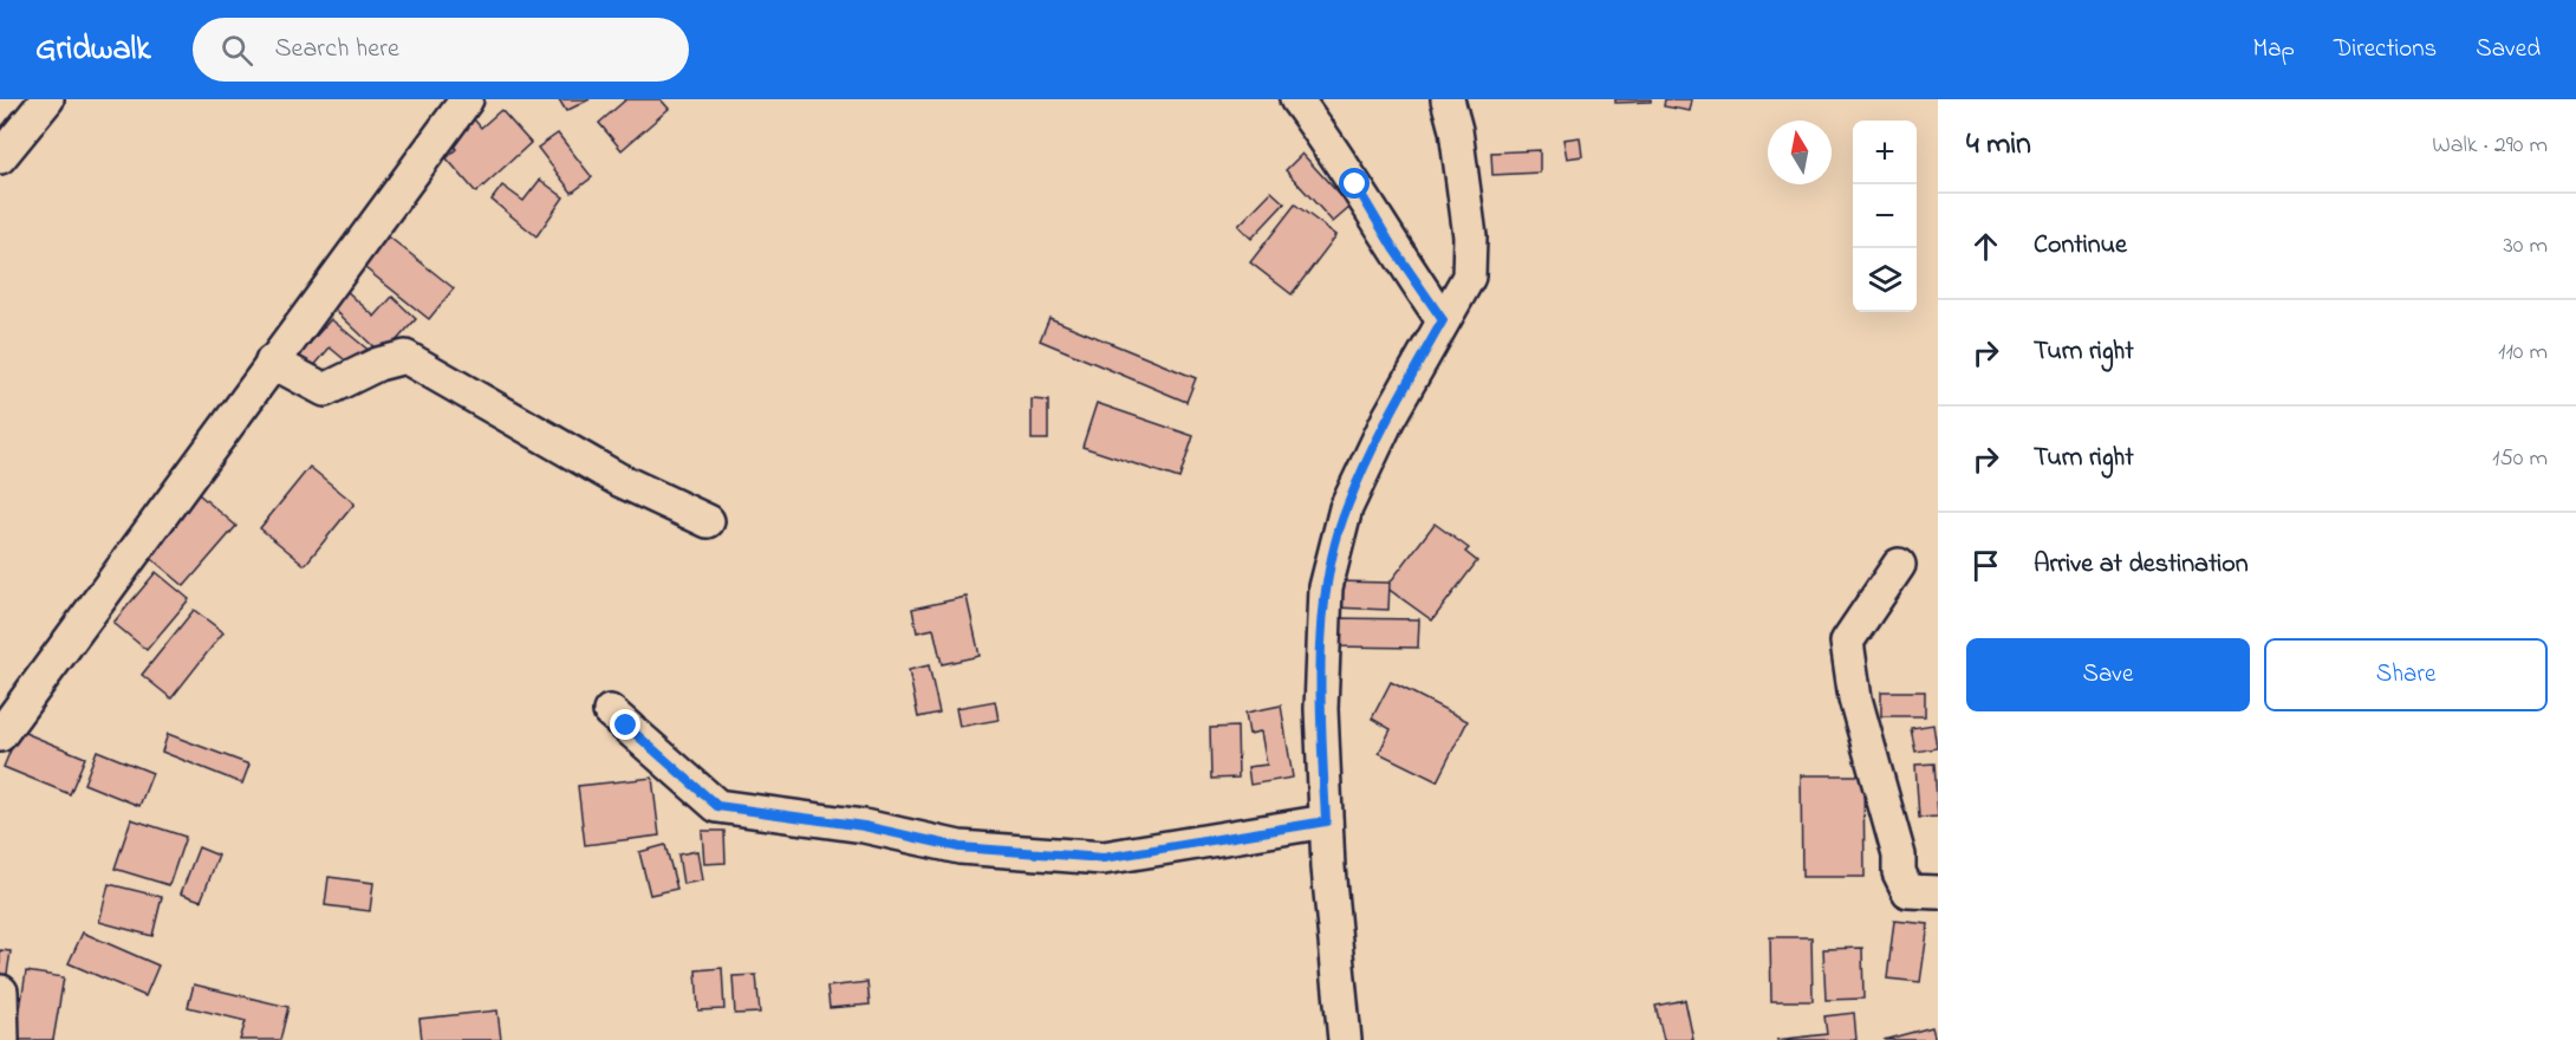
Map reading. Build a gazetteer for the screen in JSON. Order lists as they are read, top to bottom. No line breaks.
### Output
{"north":"top","page":{"header":"Gridwalk","search":"Search here","nav":["Map","Directions","Saved"],"heading":["4 min","Walk · 290 m"],"map_buttons":["+","−"],"list":[["Continue","30 m"],["Turn right","110 m"],["Turn right","150 m"],"Arrive at destination"],"buttons":["Save","Share"]}}
